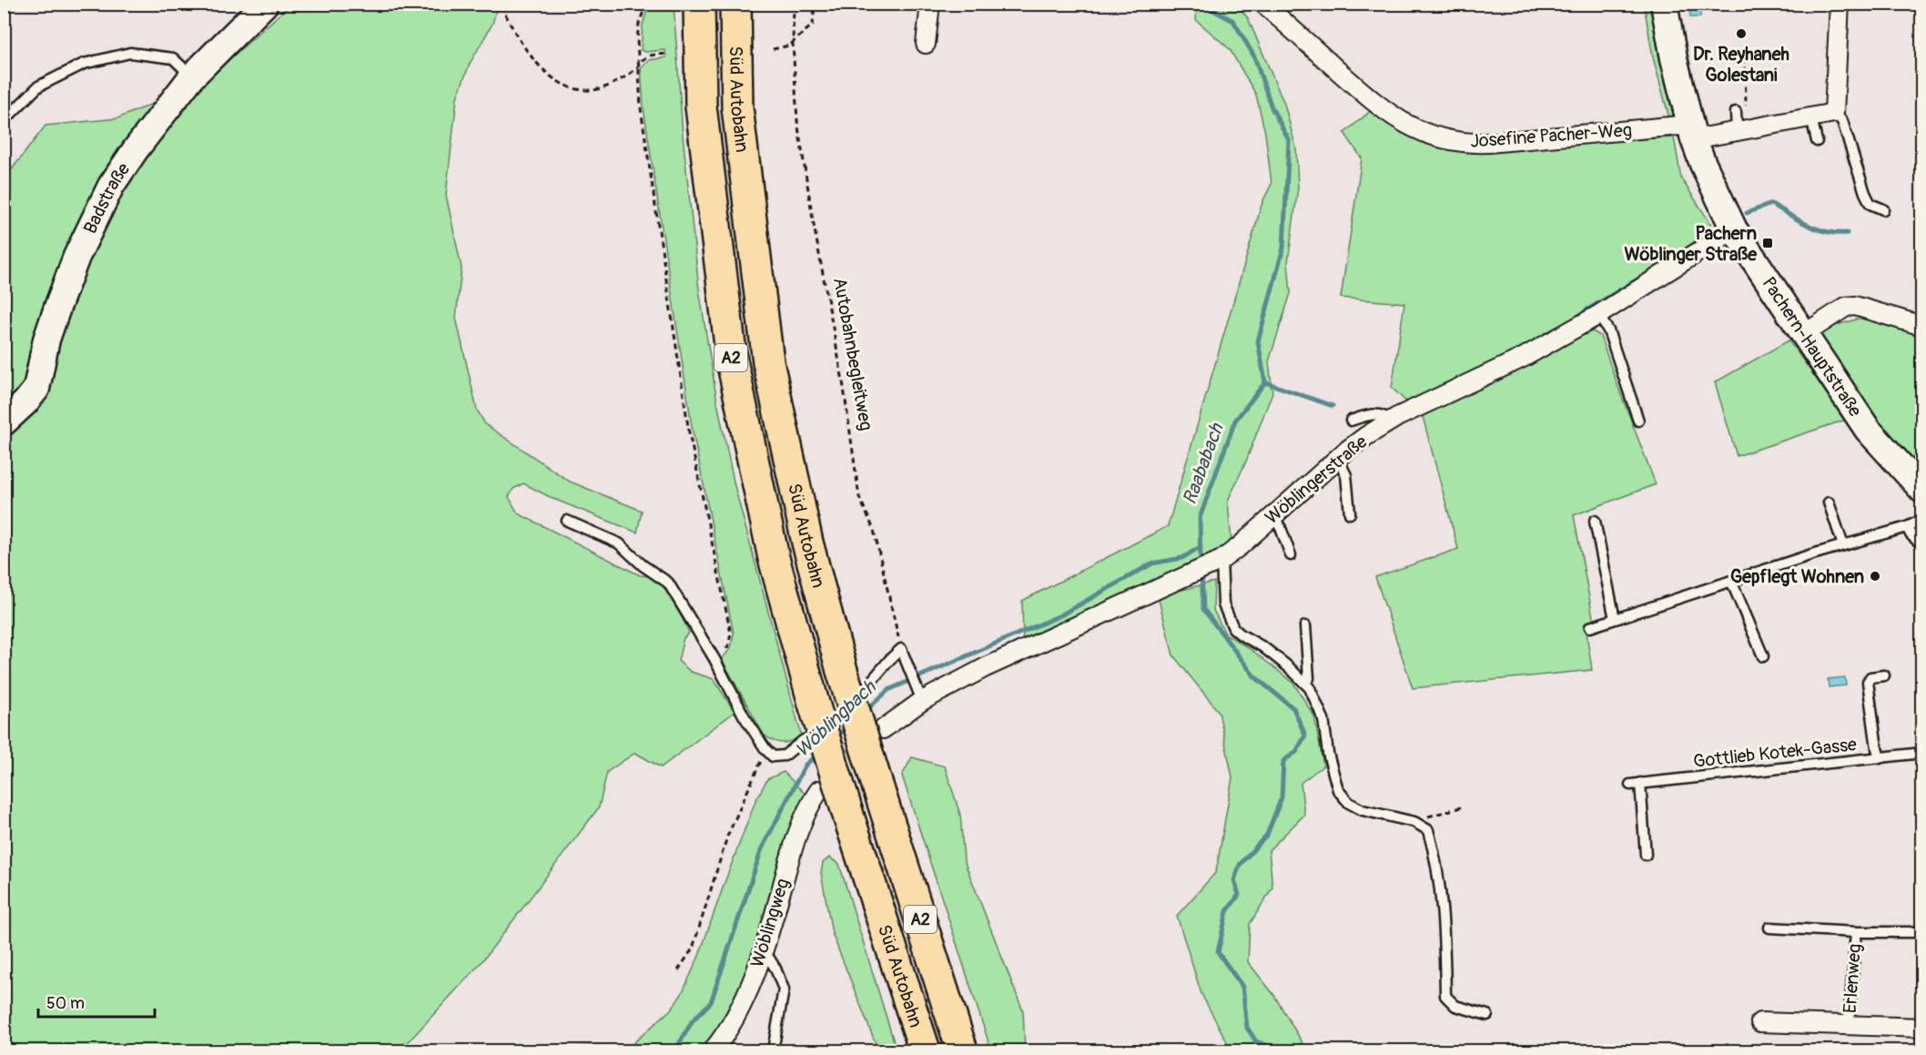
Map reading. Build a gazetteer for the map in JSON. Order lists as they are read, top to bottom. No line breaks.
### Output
{"streets":{"highway":["Süd Autobahn","A2"],"main road":["Badstraße","Pachern-Hauptstraße"],"street":["Josefine Pacher-Weg","Wöblingerstraße","Wöblingweg","Erlenweg"],"lane":["Gottlieb Kotek-Gasse"],"path":["Autobahnbegleitweg"]},"crossings":[["Josefine Pacher-Weg","Pachern-Hauptstraße"],["Pachern-Hauptstraße","Wöblingerstraße"]],"water":["Raababach","Wöblingbach"],"places":{"other":["Dr. Reyhaneh Golestani","Gepflegt Wohnen"],"transit":["Pachern Wöblinger Straße"]},"scale_bar":"50 m"}
